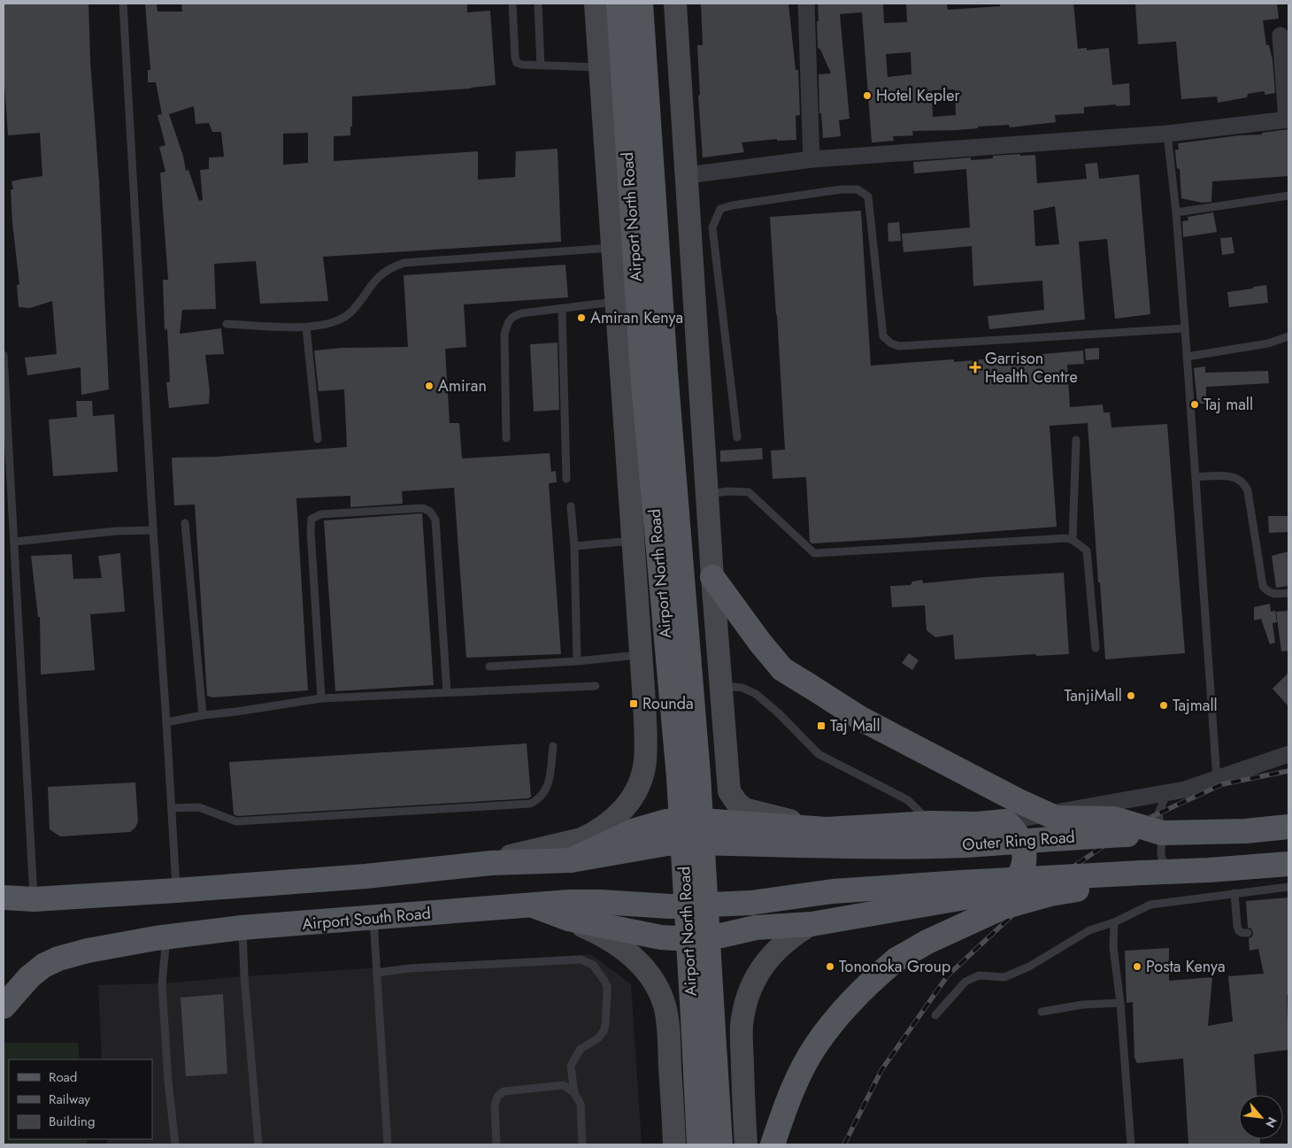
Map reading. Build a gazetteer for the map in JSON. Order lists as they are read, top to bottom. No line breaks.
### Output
{"streets":{"main road":["Airport North Road","Outer Ring Road","Airport South Road"]},"places":{"other":["Hotel Kepler","Amiran Kenya","Amiran","Taj mall","TanjiMall","Tajmall","Tononoka Group","Posta Kenya"],"health":["Garrison Health Centre"],"transit":["Rounda","Taj Mall"]},"legend":["Road","Railway","Building"],"north":"bottom right"}
